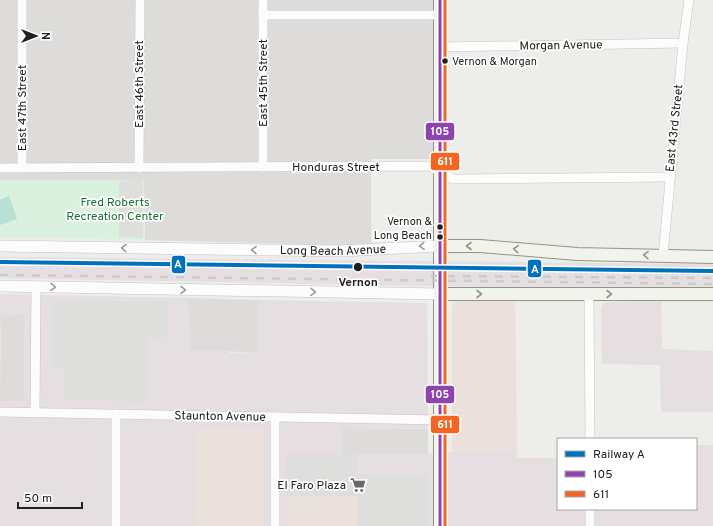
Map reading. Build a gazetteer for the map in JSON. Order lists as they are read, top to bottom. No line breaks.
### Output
{"streets":{"main road":["Long Beach Avenue"],"street":["Morgan Avenue","East 45th Street","East 46th Street","East 47th Street","East 43rd Street","Honduras Street","Staunton Avenue"]},"crossings":[["Morgan Avenue","East 43rd Street"],["East 45th Street","Honduras Street"],["East 46th Street","Honduras Street"],["East 47th Street","Honduras Street"],["East 43rd Street","Honduras Street"],["East 43rd Street","Long Beach Avenue"]],"parks":["Fred Roberts Recreation Center"],"places":{"other":["Vernon & Morgan","Vernon & Long Beach","Vernon"],"supermarket":["El Faro Plaza"]},"lines":["transit line 105","transit line 611","rail line A"],"legend":["Railway A","105","611"],"scale_bar":"50 m","north":"right"}
